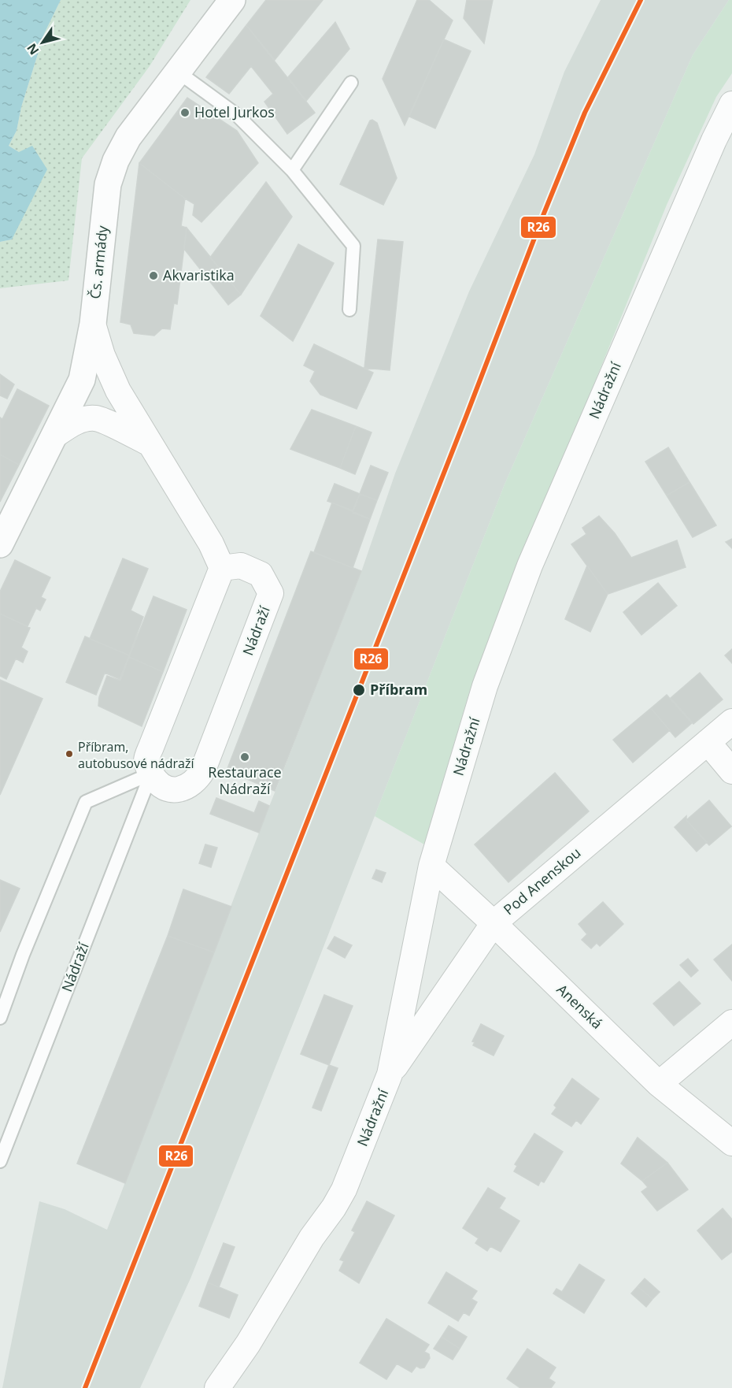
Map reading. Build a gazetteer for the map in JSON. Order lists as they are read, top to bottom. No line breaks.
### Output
{"streets":{"street":["Čs. armády","Nádražní","Nádraží","Pod Anenskou","Anenská"]},"crossings":[["Nádražní","Pod Anenskou"],["Nádražní","Anenská"],["Pod Anenskou","Anenská"]],"places":["Hotel Jurkos","Akvaristika","Příbram","Příbram, autobusové nádraží","Restaurace Nádraží"],"lines":["transit line R26"],"north":"bottom left"}
